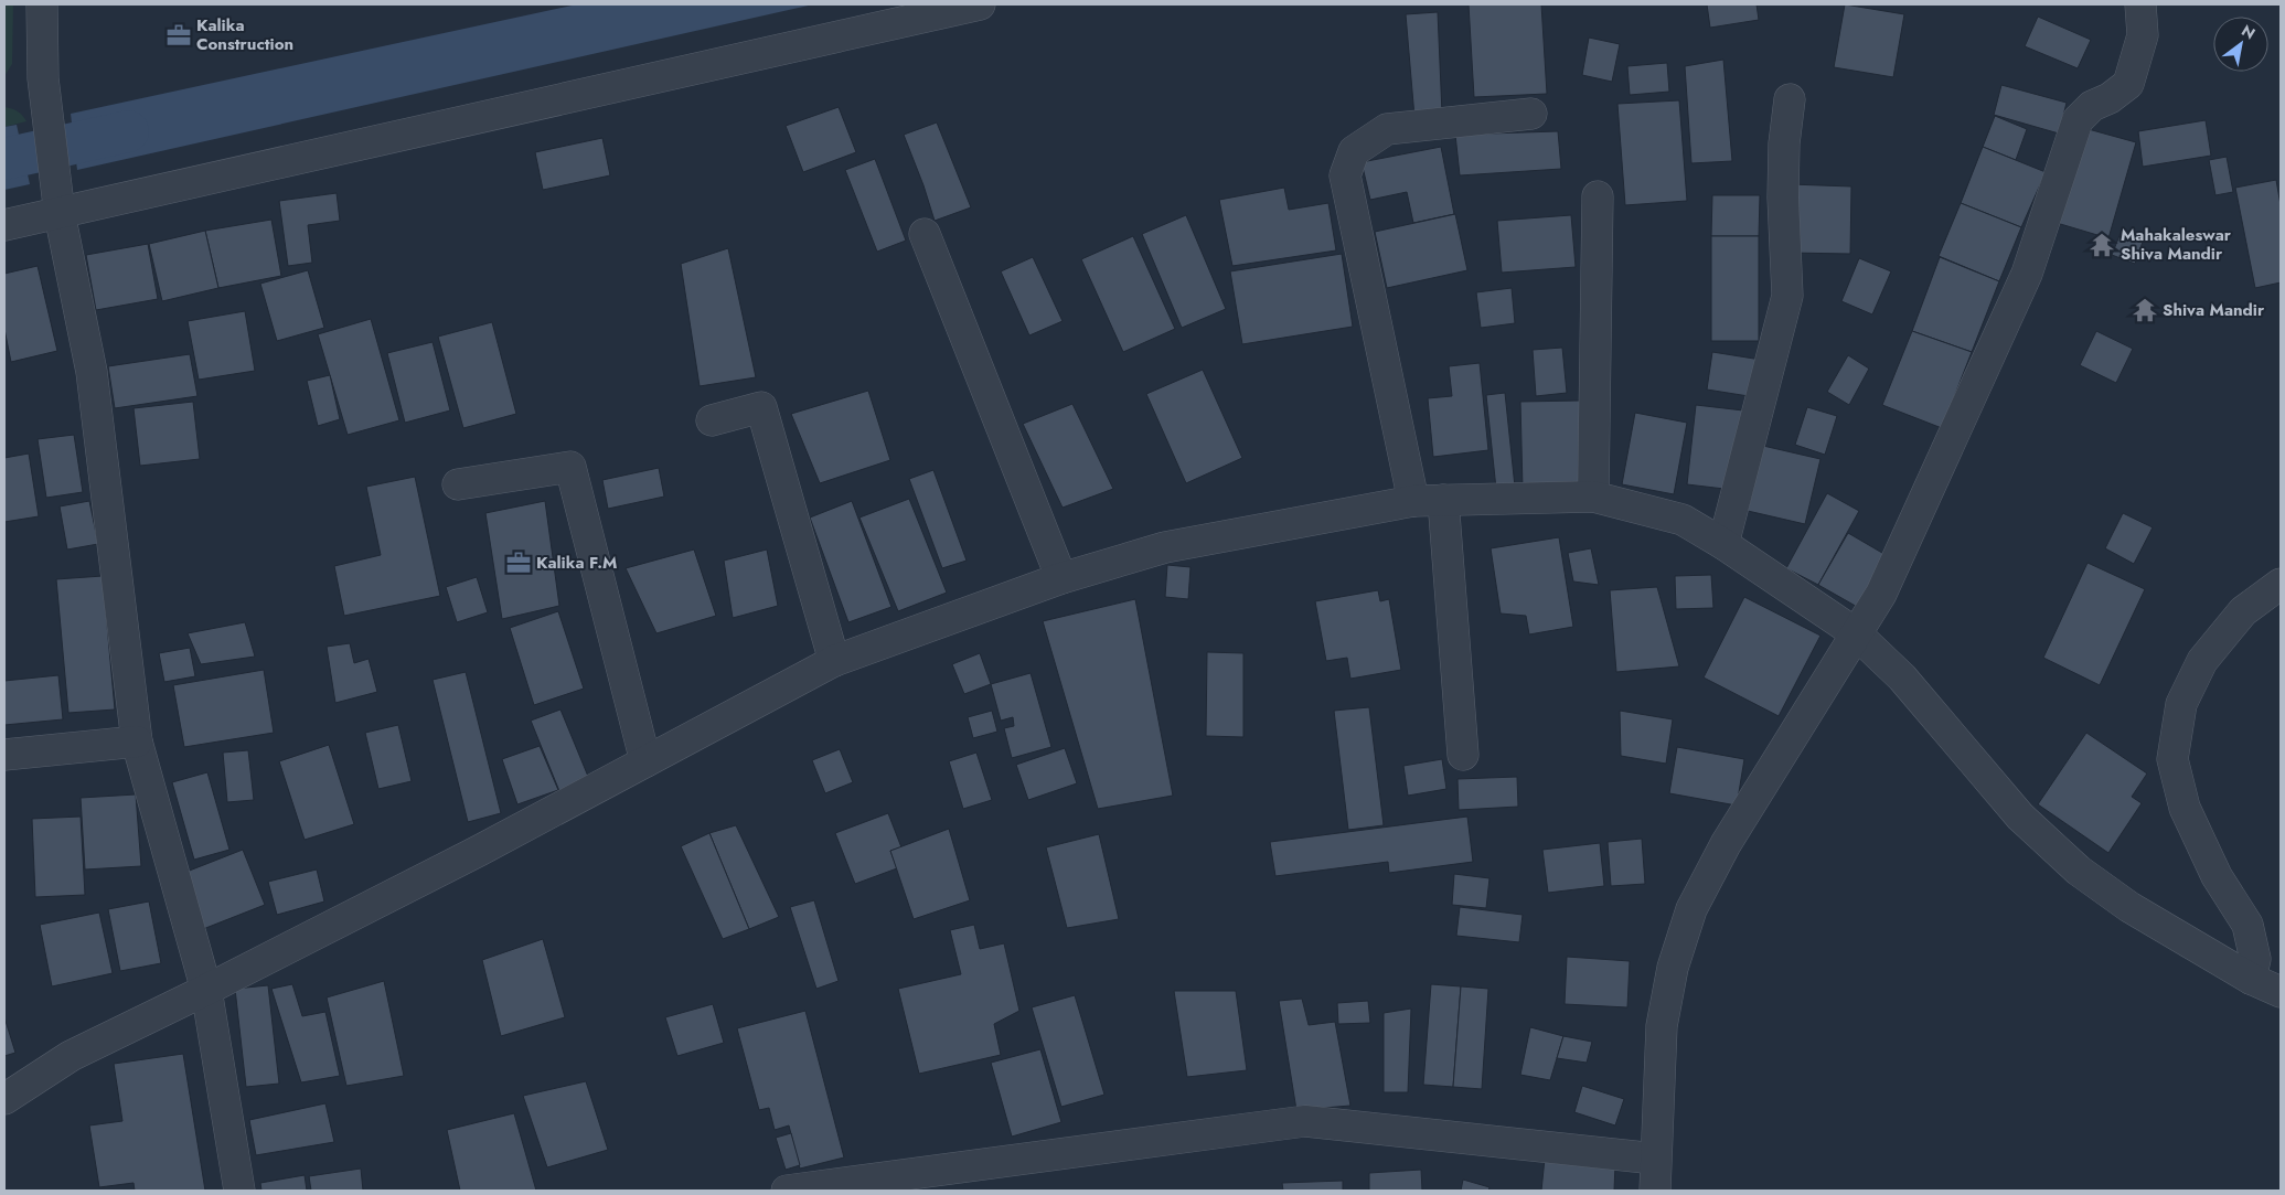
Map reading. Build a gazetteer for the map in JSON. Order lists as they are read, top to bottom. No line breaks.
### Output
{"places":{"office":["Kalika Construction","Kalika F.M"],"temple":["Mahakaleswar Shiva Mandir","Shiva Mandir"]},"north":"top right"}
